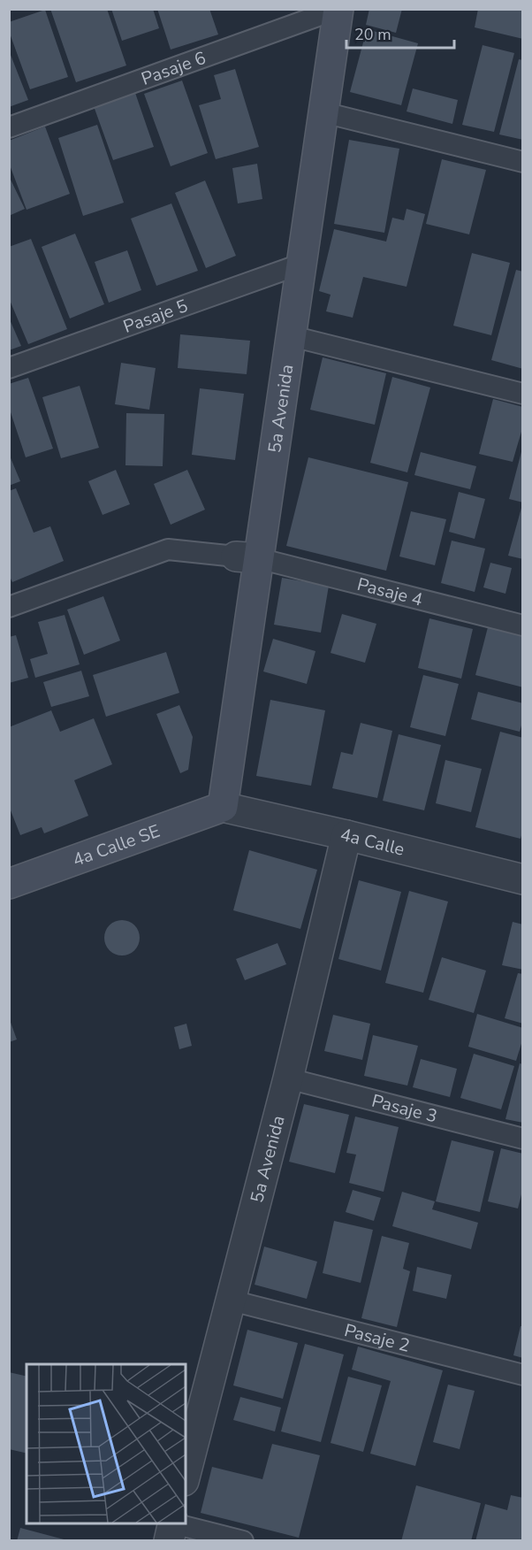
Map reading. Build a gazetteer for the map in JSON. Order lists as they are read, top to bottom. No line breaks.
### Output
{"streets":{"street":["5a Avenida","4a Calle","4a Calle SE"],"lane":["Pasaje 6","Pasaje 5","Pasaje 4","Pasaje 3","Pasaje 2"]},"crossings":[["Pasaje 6","5a Avenida"],["Pasaje 5","5a Avenida"],["5a Avenida","Pasaje 4"],["5a Avenida","4a Calle"],["5a Avenida","4a Calle SE"],["5a Avenida","Pasaje 3"],["5a Avenida","Pasaje 2"],["4a Calle","4a Calle SE"]],"scale_bar":"20 m"}
